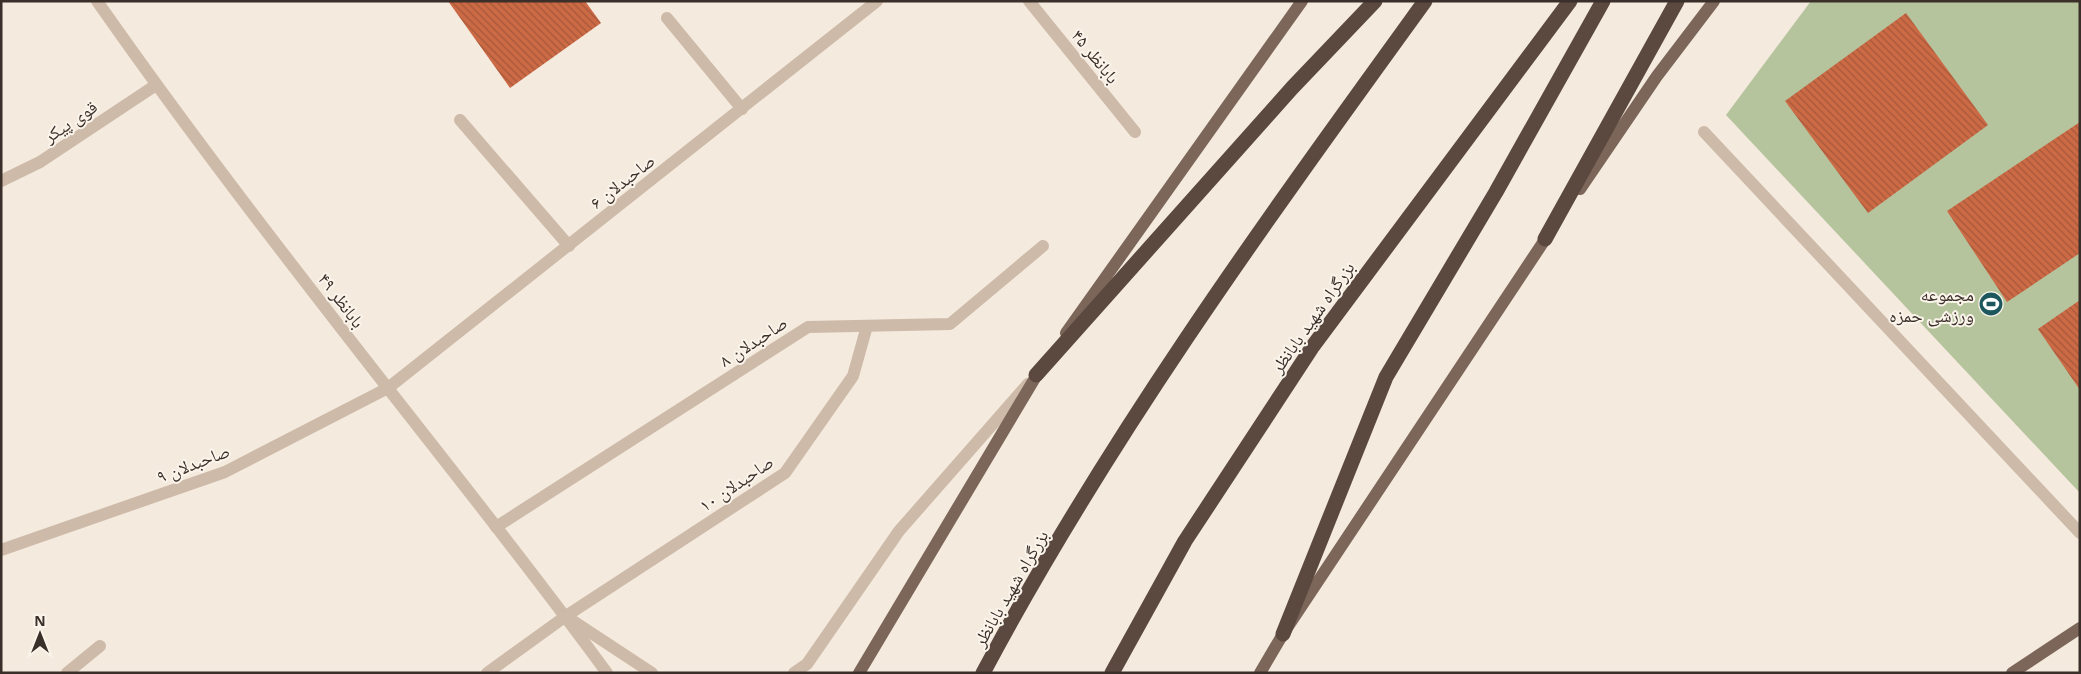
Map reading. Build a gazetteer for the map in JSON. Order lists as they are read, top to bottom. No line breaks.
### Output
{"streets":{"highway":["بزرگراه شهید بابانظر"],"street":["بابانظر ۴۵","قوی پیکر","صاحبدلان ۶","بابانظر ۴۹","صاحبدلان ۸","صاحبدلان ۹","صاحبدلان ۱۰"]},"crossings":[["قوی پیکر","بابانظر ۴۹"],["صاحبدلان ۶","بابانظر ۴۹"],["صاحبدلان ۶","صاحبدلان ۹"],["بابانظر ۴۹","صاحبدلان ۸"],["بابانظر ۴۹","صاحبدلان ۹"],["بابانظر ۴۹","صاحبدلان ۱۰"],["صاحبدلان ۸","صاحبدلان ۱۰"]],"places":{"sports":["مجموعه ورزشی حمزه"]},"north":"top"}
